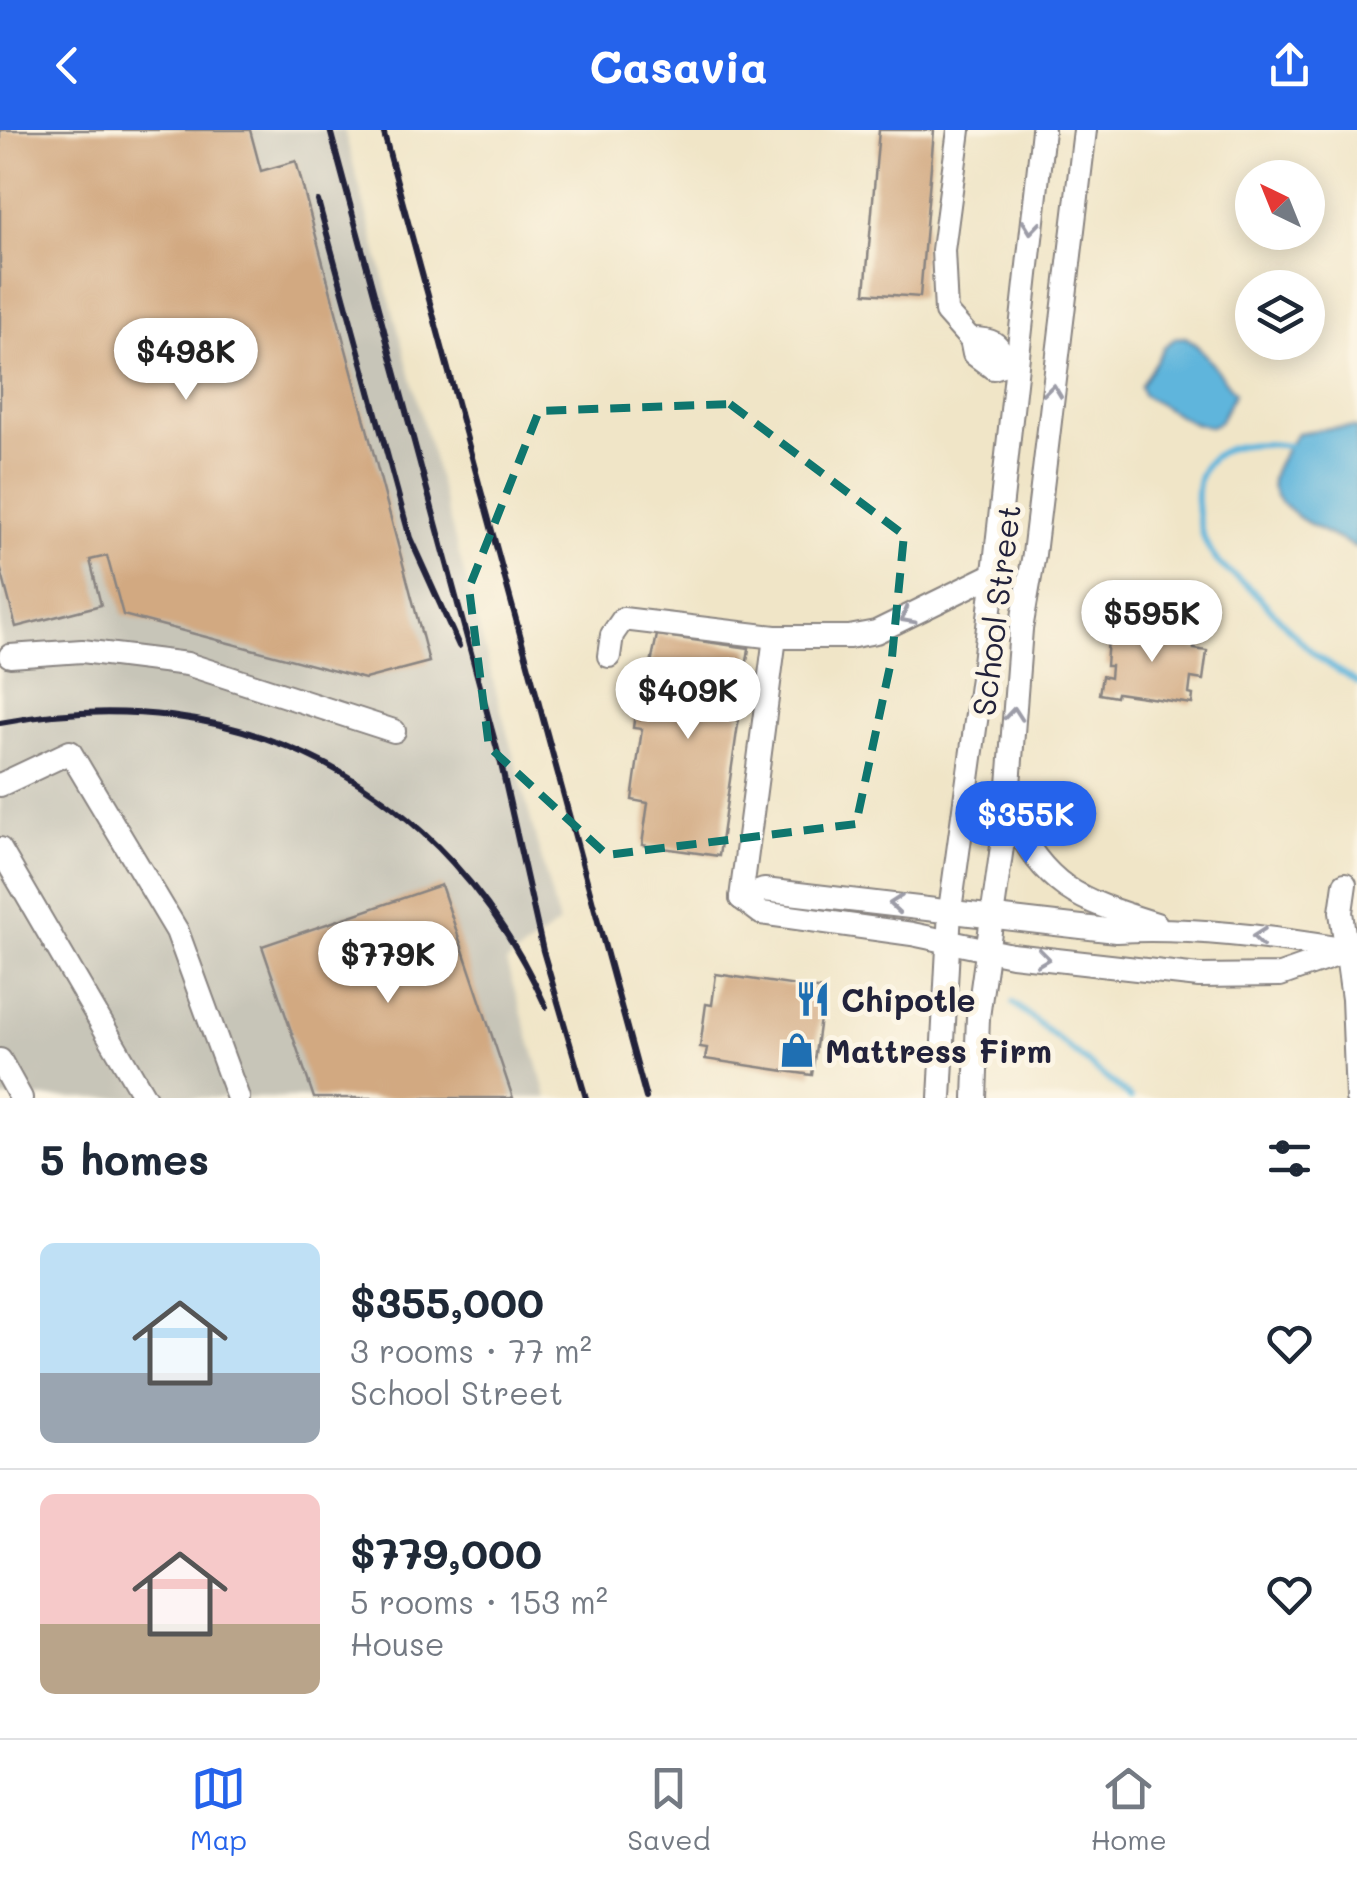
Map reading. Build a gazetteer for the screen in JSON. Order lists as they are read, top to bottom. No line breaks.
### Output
{"streets":{"street":["School Street"]},"places":{"restaurant":["Chipotle"],"shop":["Mattress Firm"]},"north":"top left","page":{"header":"Casavia","price":["$498K","$595K","$409K","$355K","$779K"],"heading":"5 homes","list":[{"name":"$355,000","note":"3 rooms · 77 m² · School Street"},{"name":"$779,000","note":"5 rooms · 153 m² · House"}],"tabs":["Map","Saved","Home"]}}
